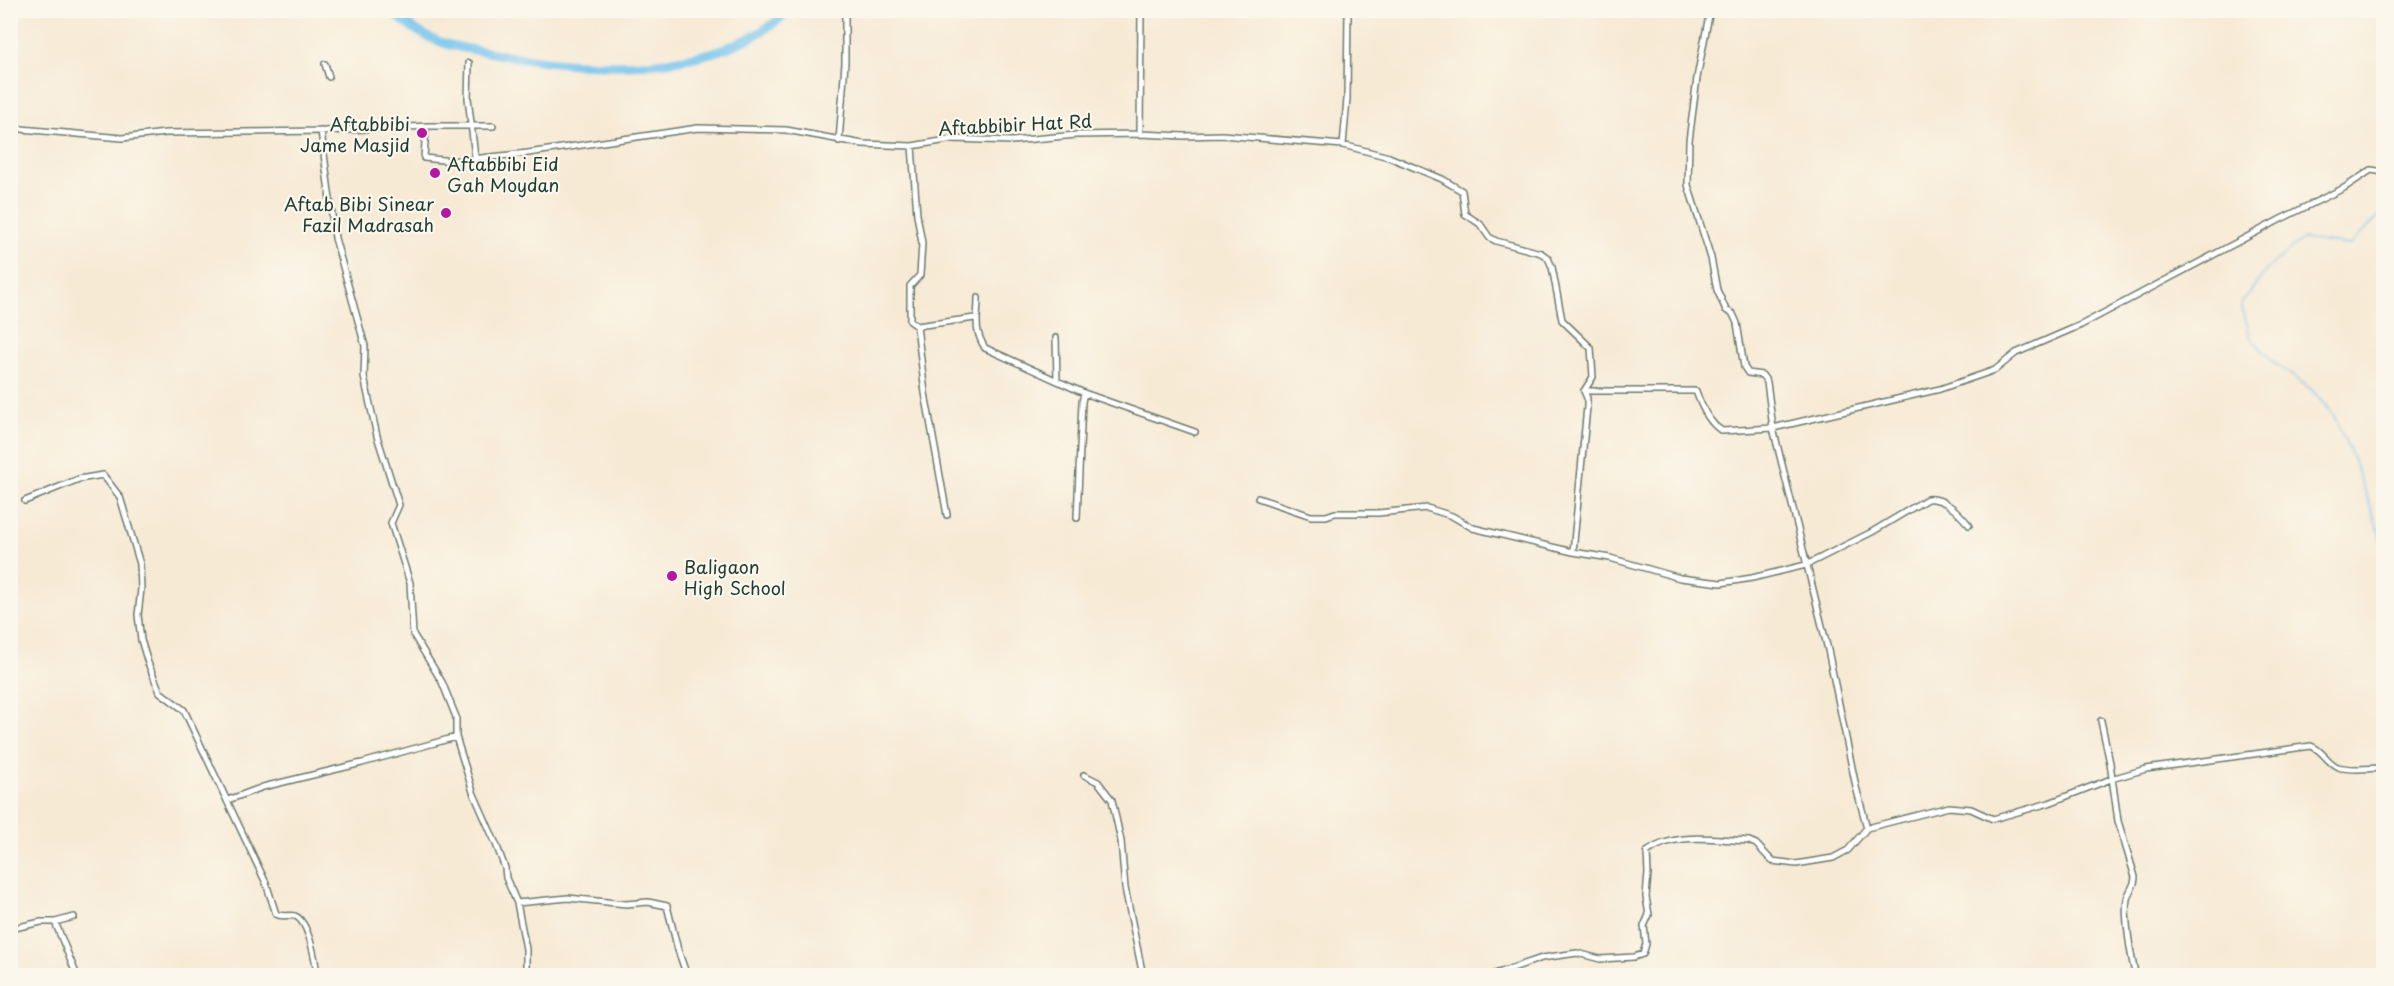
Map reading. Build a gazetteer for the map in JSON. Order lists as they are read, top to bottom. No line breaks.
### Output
{"streets":{"street":["Aftabbibir Hat Rd"]},"places":["Aftabbibi Jame Masjid","Aftabbibi Eid Gah Moydan","Aftab Bibi Sinear Fazil Madrasah","Baligaon High School"]}
